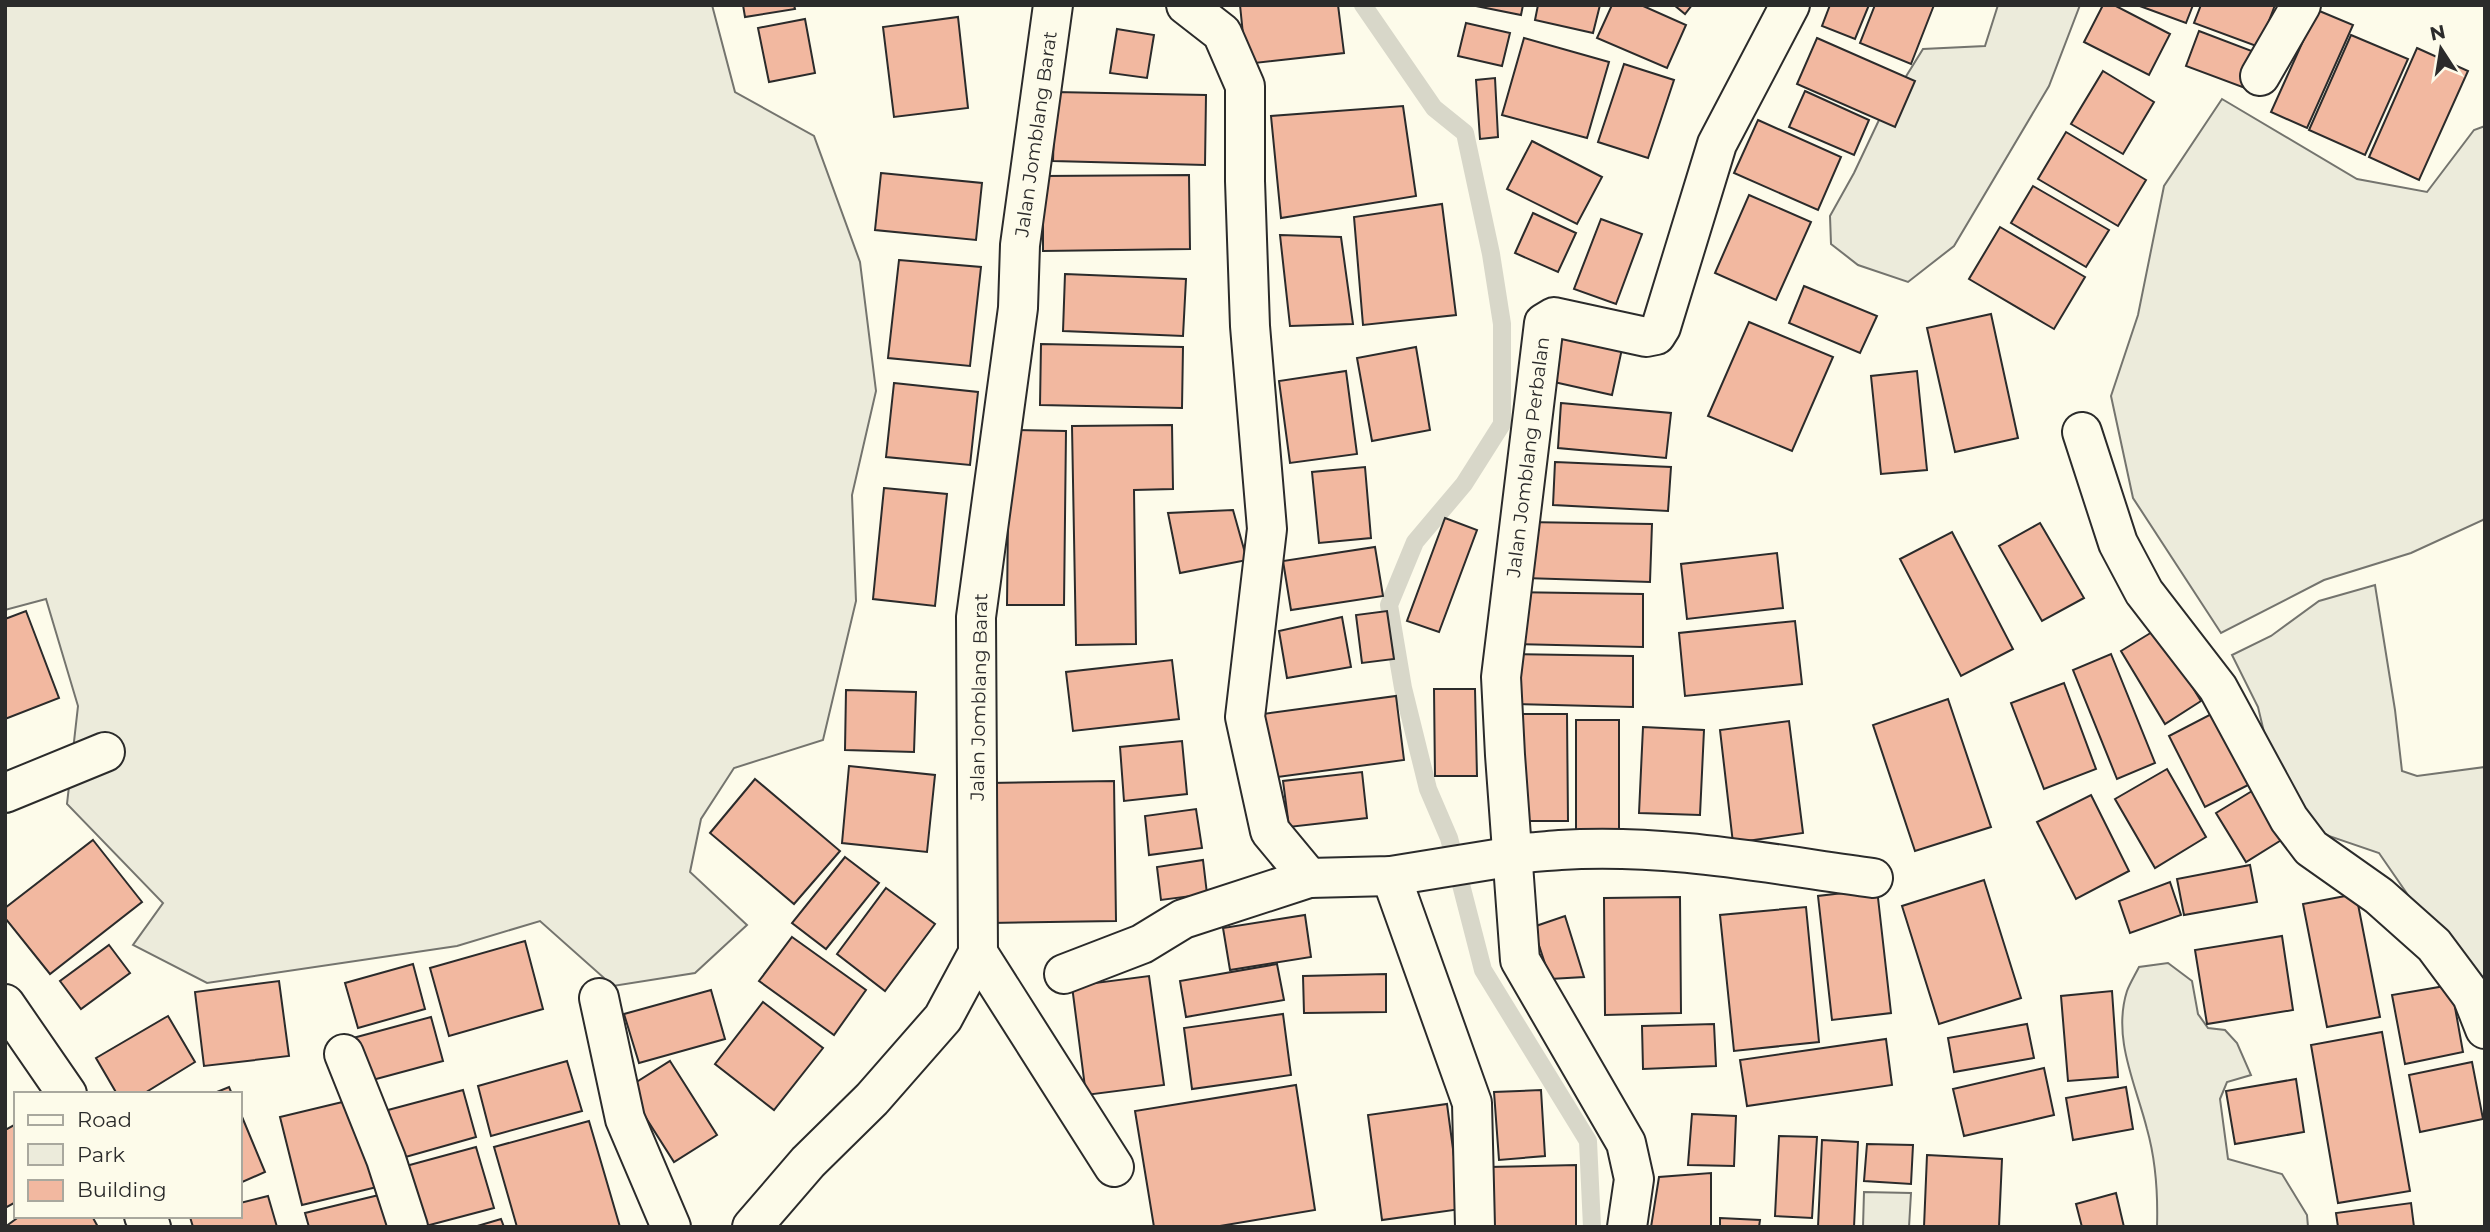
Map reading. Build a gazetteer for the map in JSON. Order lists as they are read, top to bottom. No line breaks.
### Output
{"streets":{"street":["Jalan Jomblang Barat","Jalan Jomblang Perbalan"]},"legend":["Road","Park","Building"],"north":"top"}
